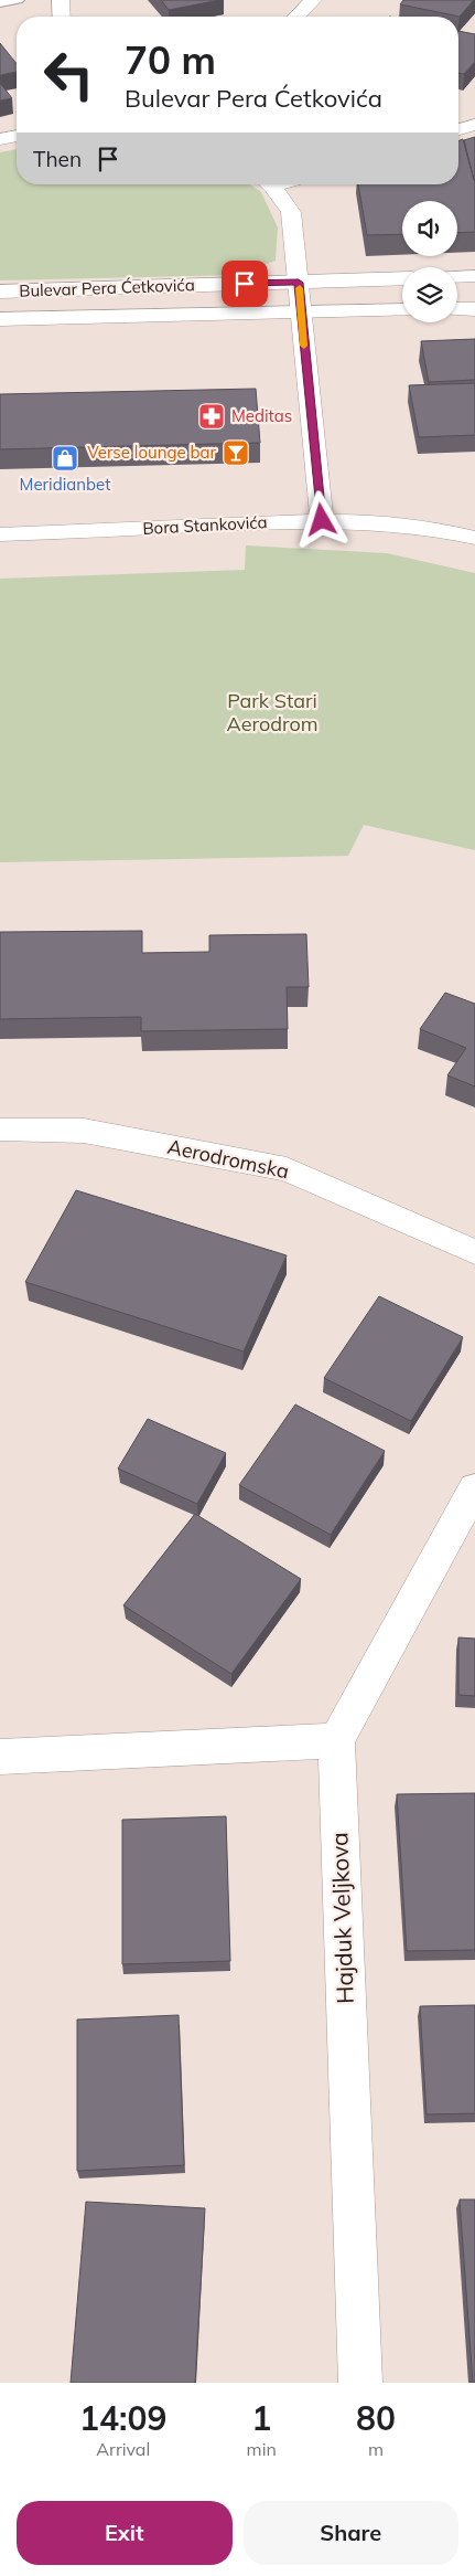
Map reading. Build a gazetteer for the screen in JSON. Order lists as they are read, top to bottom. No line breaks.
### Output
{"streets":{"street":["Bulevar Pera Ćetkovića","Bora Stankovića","Aerodromska","Hajduk Veljkova"]},"parks":["Park Stari Aerodrom"],"places":{"pharmacy":["Meditas"],"bar":["Verse lounge bar"],"shop":["Meridianbet"]},"page":{"turn":["70 m","Bulevar Pera Ćetkovića"],"then":"Then","eta":["14:09","Arrival","1","min","80","m"],"buttons":["Exit","Share"]}}
